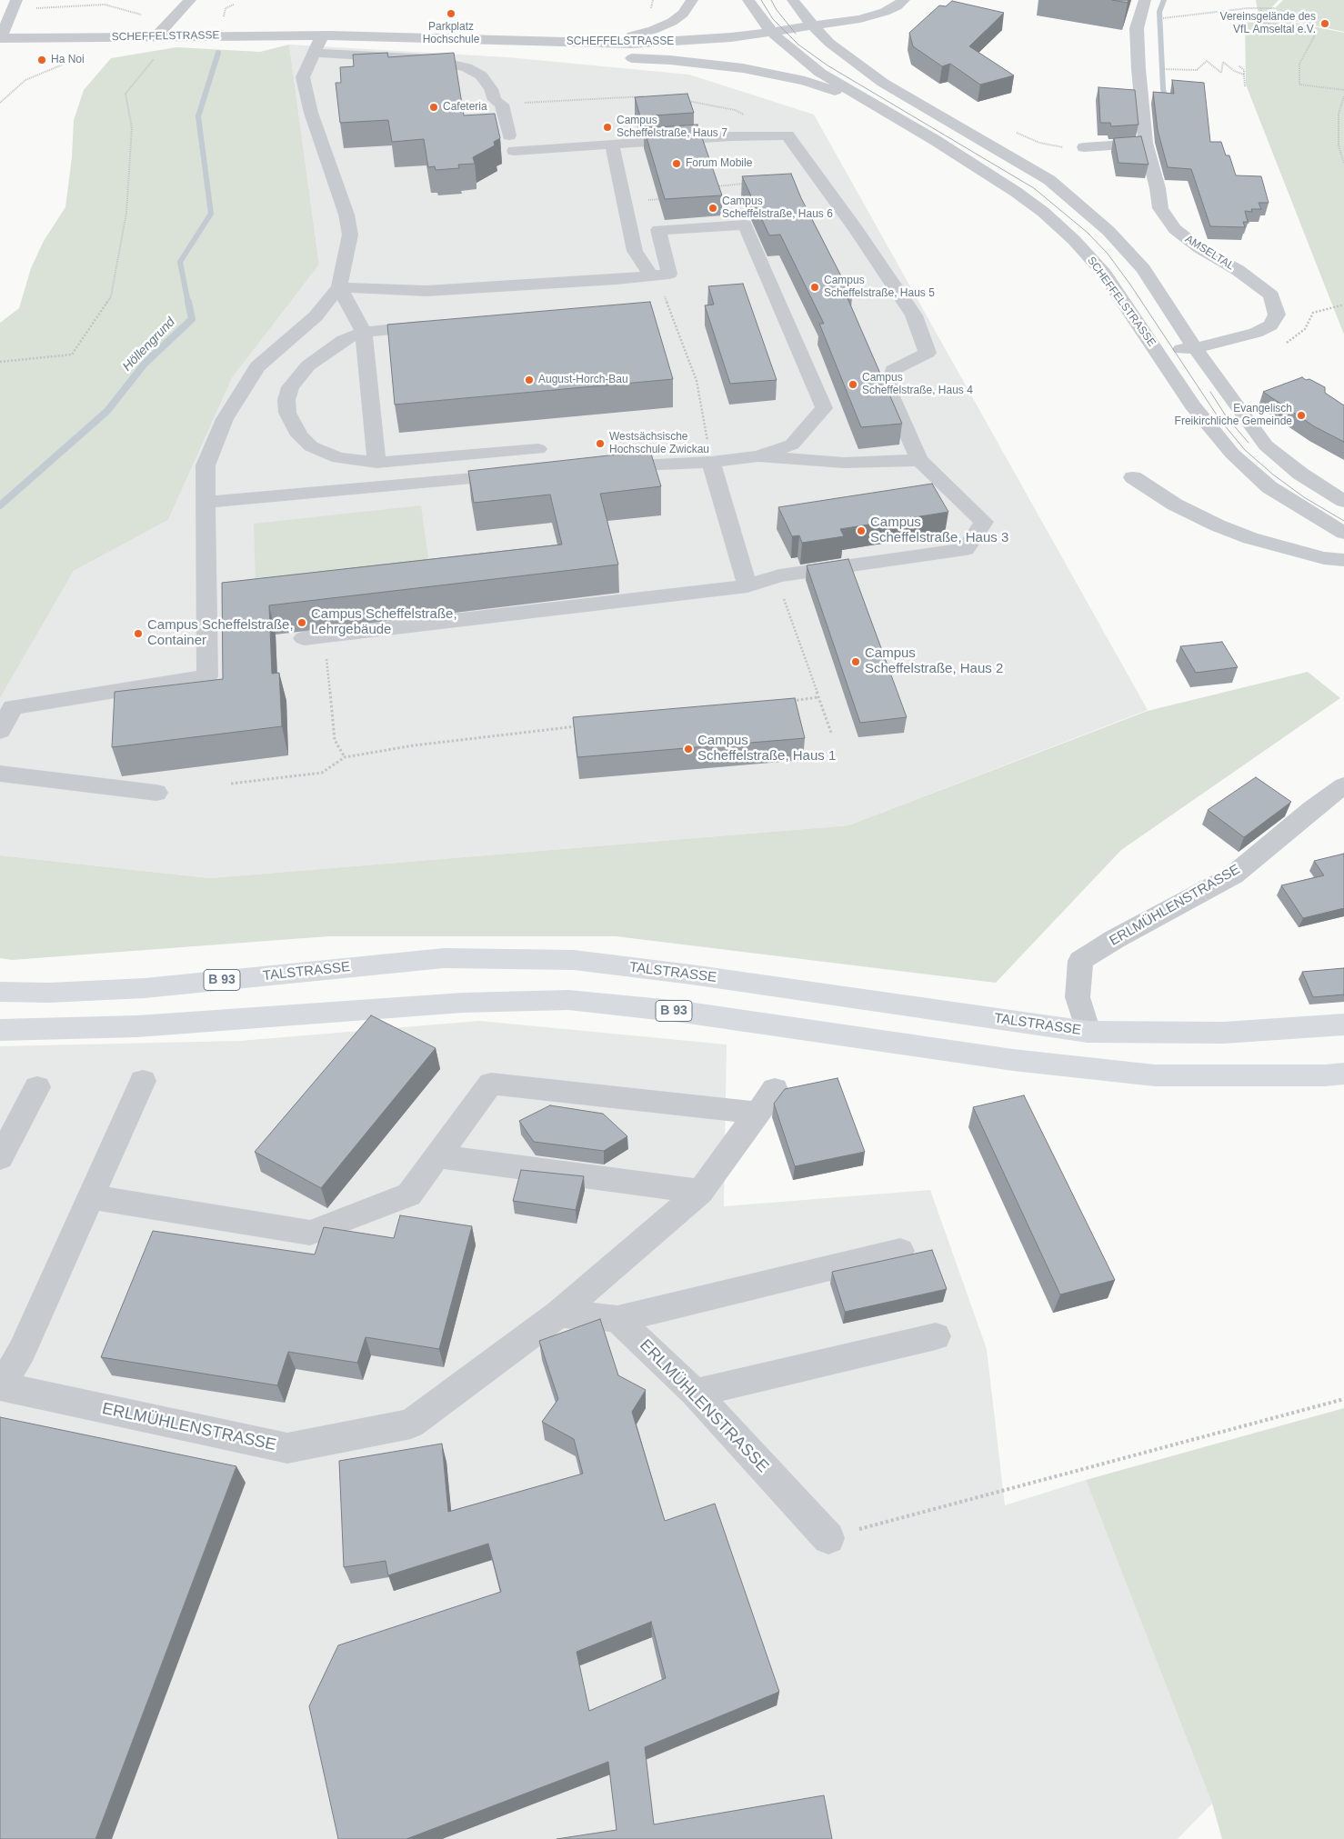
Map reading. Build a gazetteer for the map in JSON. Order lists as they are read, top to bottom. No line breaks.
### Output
{"streets":{"main road":["TALSTRASSE","B 93"],"street":["SCHEFFELSTRASSE","AMSELTAL","ERLMÜHLENSTRASSE"]},"crossings":[["SCHEFFELSTRASSE","AMSELTAL"],["ERLMÜHLENSTRASSE","TALSTRASSE"]],"water":["Höllengrund"],"places":["Parkplatz Hochschule","Vereinsgelände des VfL Amseltal e.V.","Ha Noi","Cafeteria","Campus Scheffelstraße, Haus 7","Forum Mobile","Campus Scheffelstraße, Haus 6","Campus Scheffelstraße, Haus 5","August-Horch-Bau","Campus Scheffelstraße, Haus 4","Evangelisch Freikirchliche Gemeinde","Westsächsische Hochschule Zwickau","Campus Scheffelstraße, Haus 3","Campus Scheffelstraße, Lehrgebäude","Campus Scheffelstraße, Container","Campus Scheffelstraße, Haus 2","Campus Scheffelstraße, Haus 1"]}
